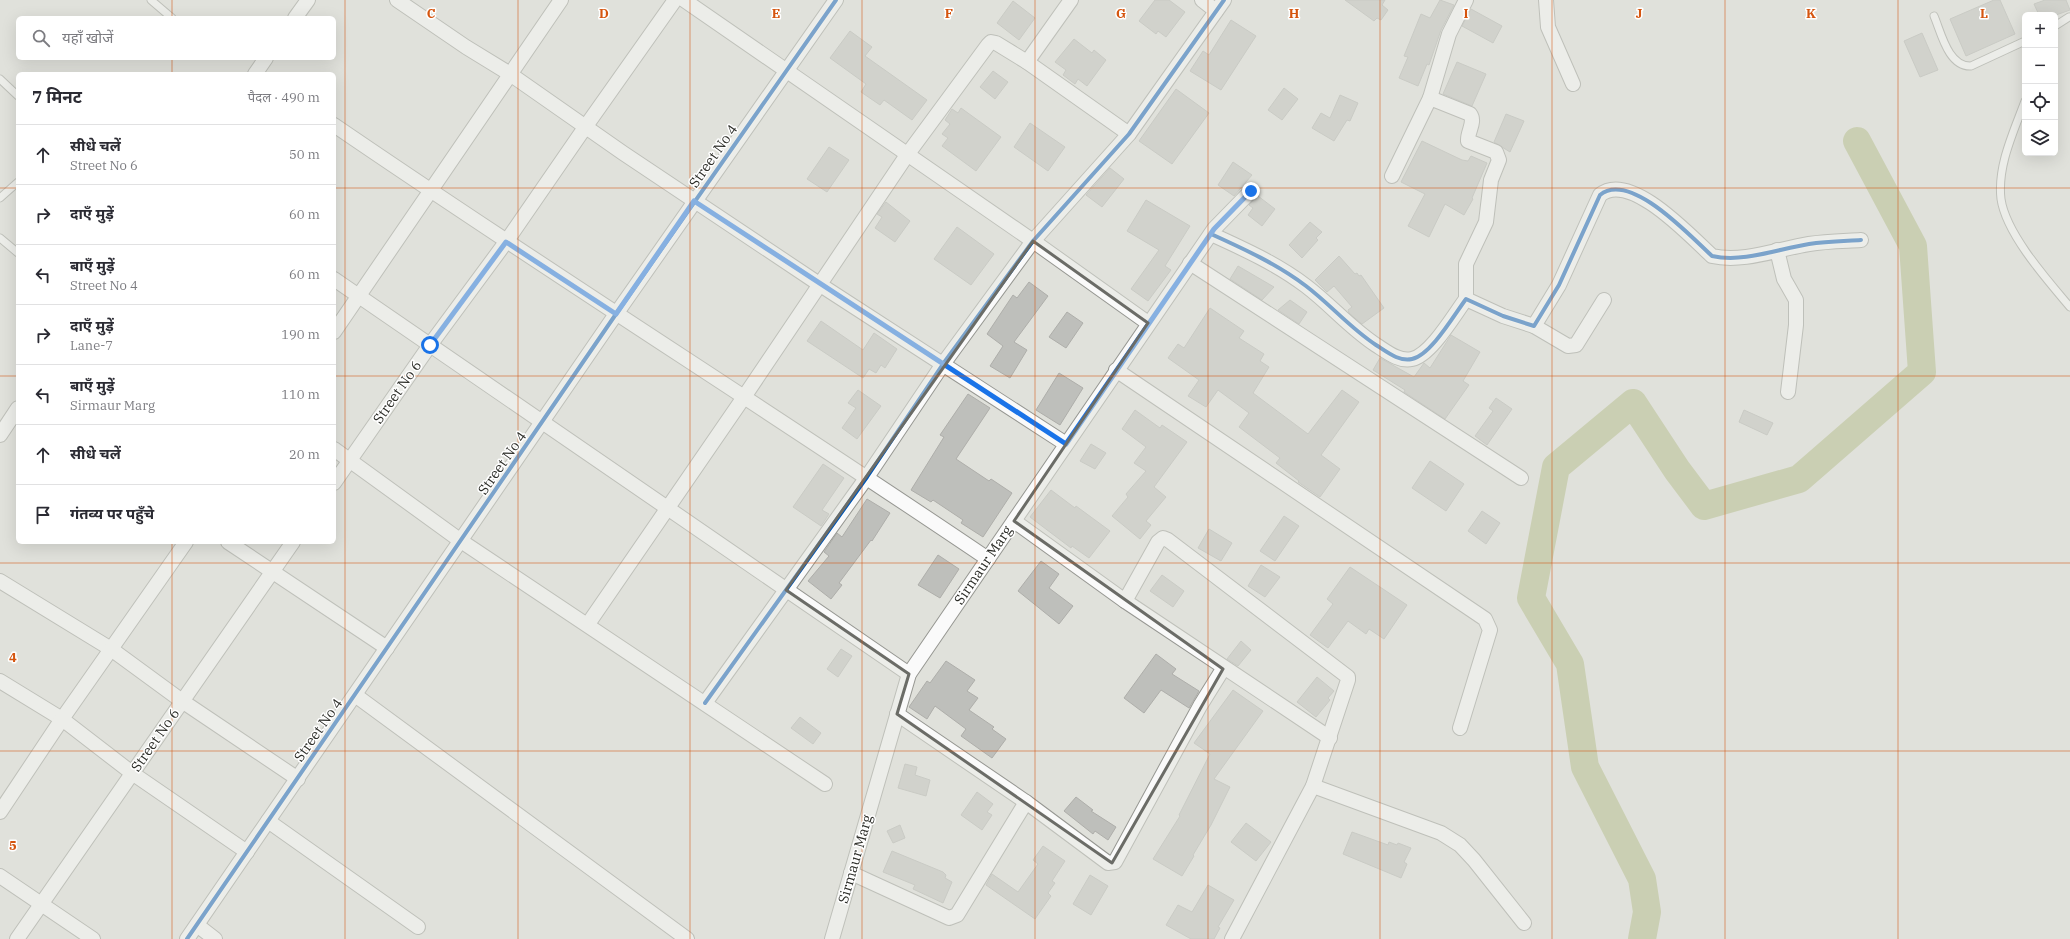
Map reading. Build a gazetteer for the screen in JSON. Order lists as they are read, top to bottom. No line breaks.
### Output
{"streets":{"street":["Street No 4","Street No 6","Sirmaur Marg"]},"page":{"map_buttons":["+","−"],"search":"यहाँ खोजें","heading":["7 मिनट","पैदल · 490 m"],"list":[["सीधे चलें","Street No 6","50 m"],["दाएँ मुड़ें","60 m"],["बाएँ मुड़ें","Street No 4","60 m"],["दाएँ मुड़ें","Lane-7","190 m"],["बाएँ मुड़ें","Sirmaur Marg","110 m"],["सीधे चलें","20 m"],"गंतव्य पर पहुँचे"]},"grid":{"columns":["C","D","E","F","G","H","I","J","K","L"],"rows":["4","5"]}}
